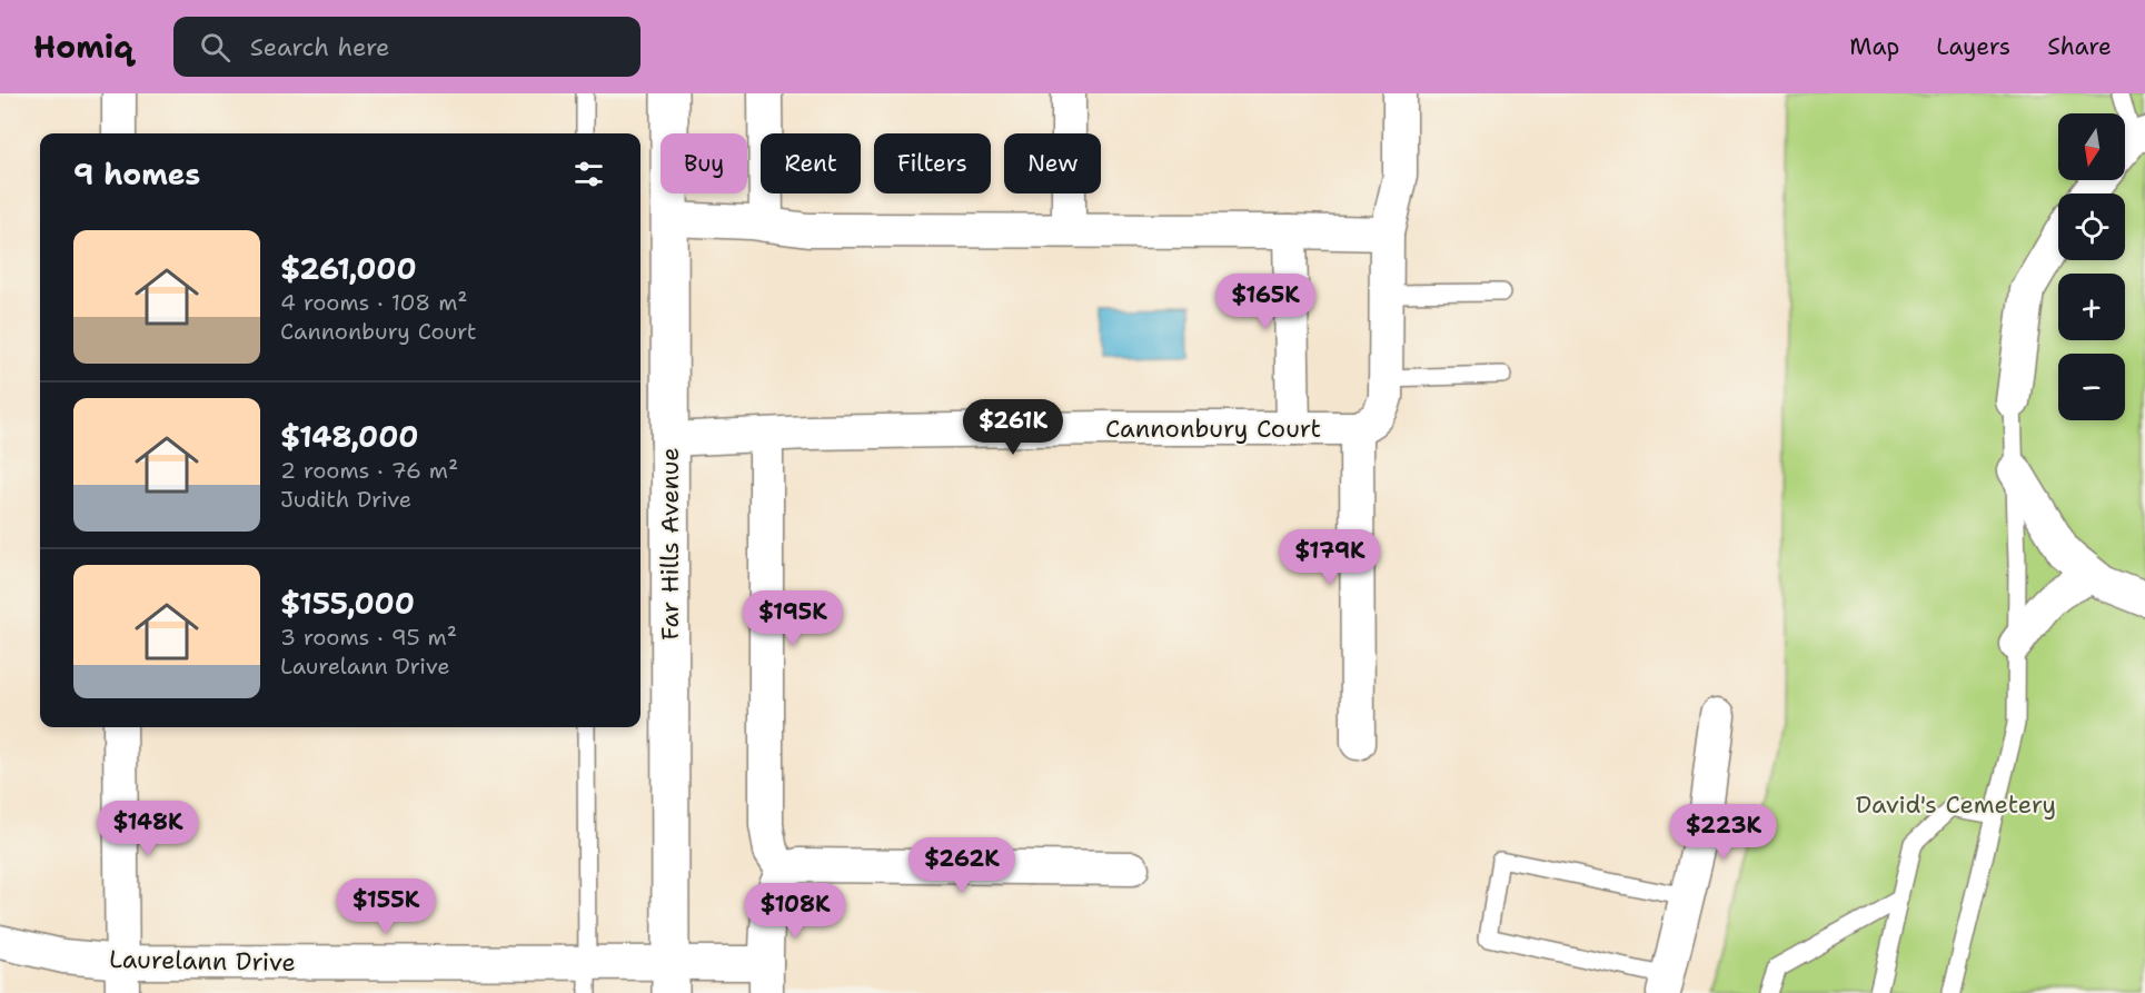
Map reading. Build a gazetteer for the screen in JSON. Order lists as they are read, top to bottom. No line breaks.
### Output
{"streets":{"main road":["Far Hills Avenue"],"street":["Cannonbury Court","Laurelann Drive"]},"crossings":[["Cannonbury Court","Far Hills Avenue"],["Far Hills Avenue","Laurelann Drive"]],"parks":["David's Cemetery"],"north":"bottom","page":{"header":"Homiq","search":"Search here","nav":["Map","Layers","Share"],"map_buttons":["+","−"],"chip":["Buy","Rent","Filters","New"],"heading":"9 homes","list":[{"name":"$261,000","note":"4 rooms · 108 m² · Cannonbury Court"},{"name":"$148,000","note":"2 rooms · 76 m² · Judith Drive"},{"name":"$155,000","note":"3 rooms · 95 m² · Laurelann Drive"}],"price":["$165K","$261K","$179K","$195K","$148K","$223K","$262K","$155K","$108K"]}}
